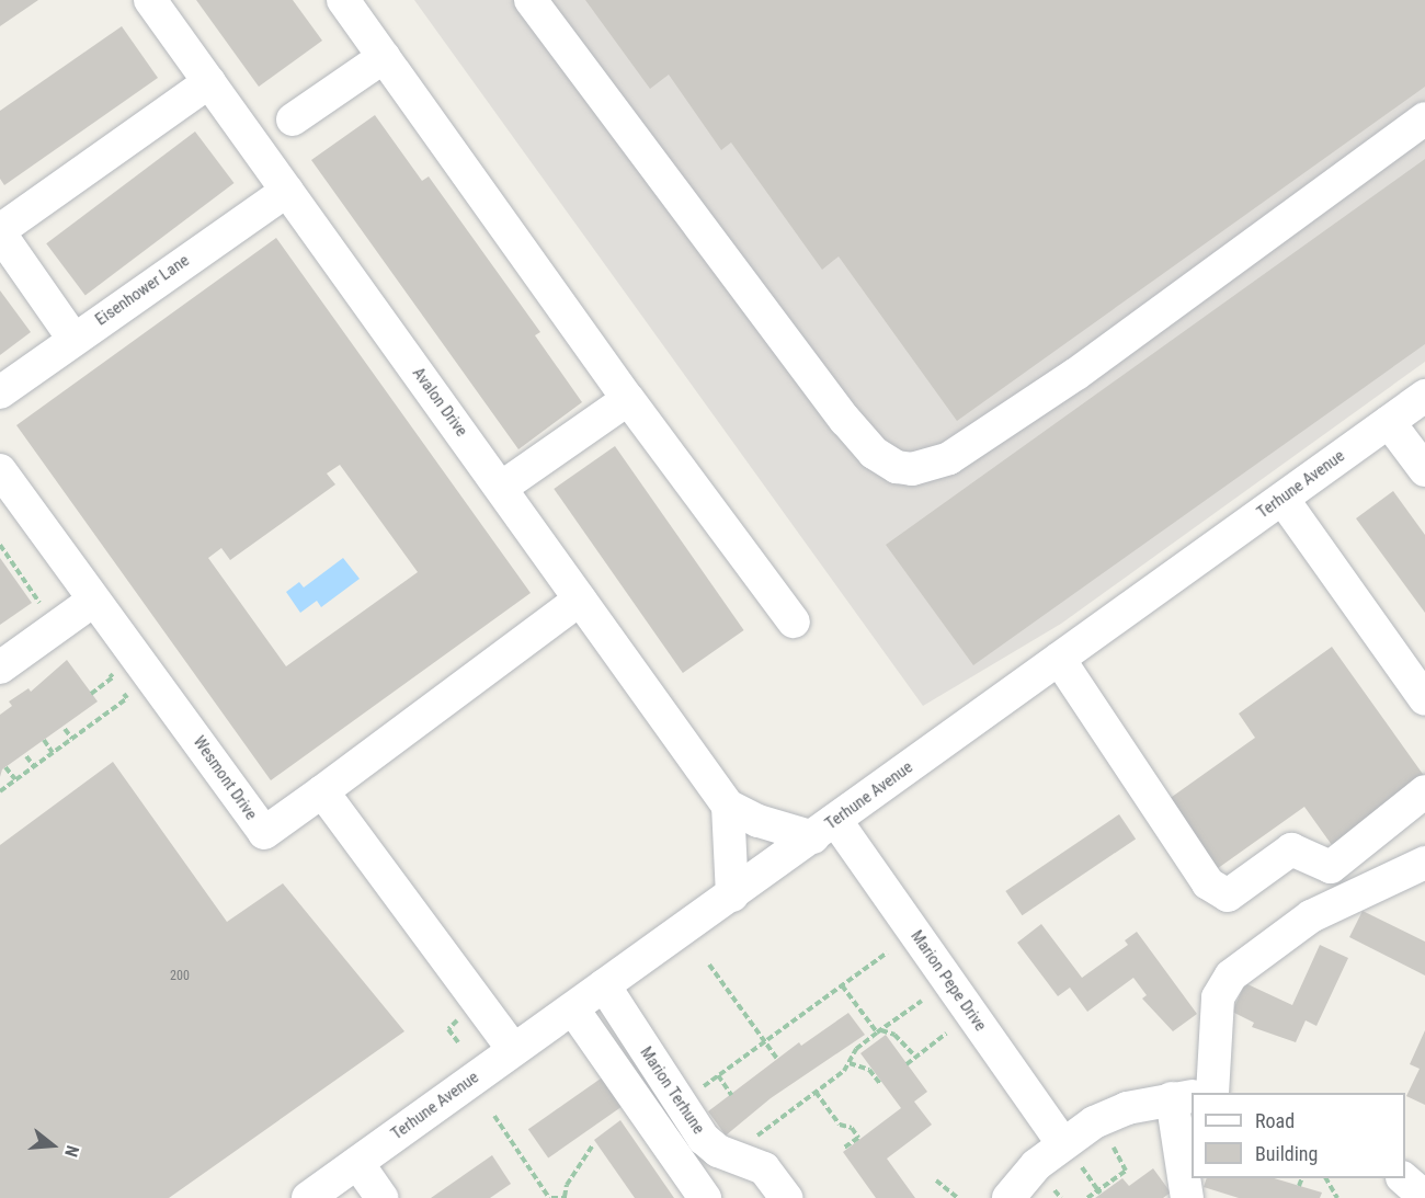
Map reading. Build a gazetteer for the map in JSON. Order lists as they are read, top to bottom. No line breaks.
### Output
{"streets":{"street":["Eisenhower Lane","Avalon Drive","Terhune Avenue","Wesmont Drive","Marion Pepe Drive","Marion Terhune"]},"crossings":[["Eisenhower Lane","Avalon Drive"],["Avalon Drive","Terhune Avenue"],["Avalon Drive","Marion Pepe Drive"],["Terhune Avenue","Marion Pepe Drive"],["Terhune Avenue","Marion Terhune"]],"house_numbers":["200"],"legend":["Road","Building"],"north":"right"}
